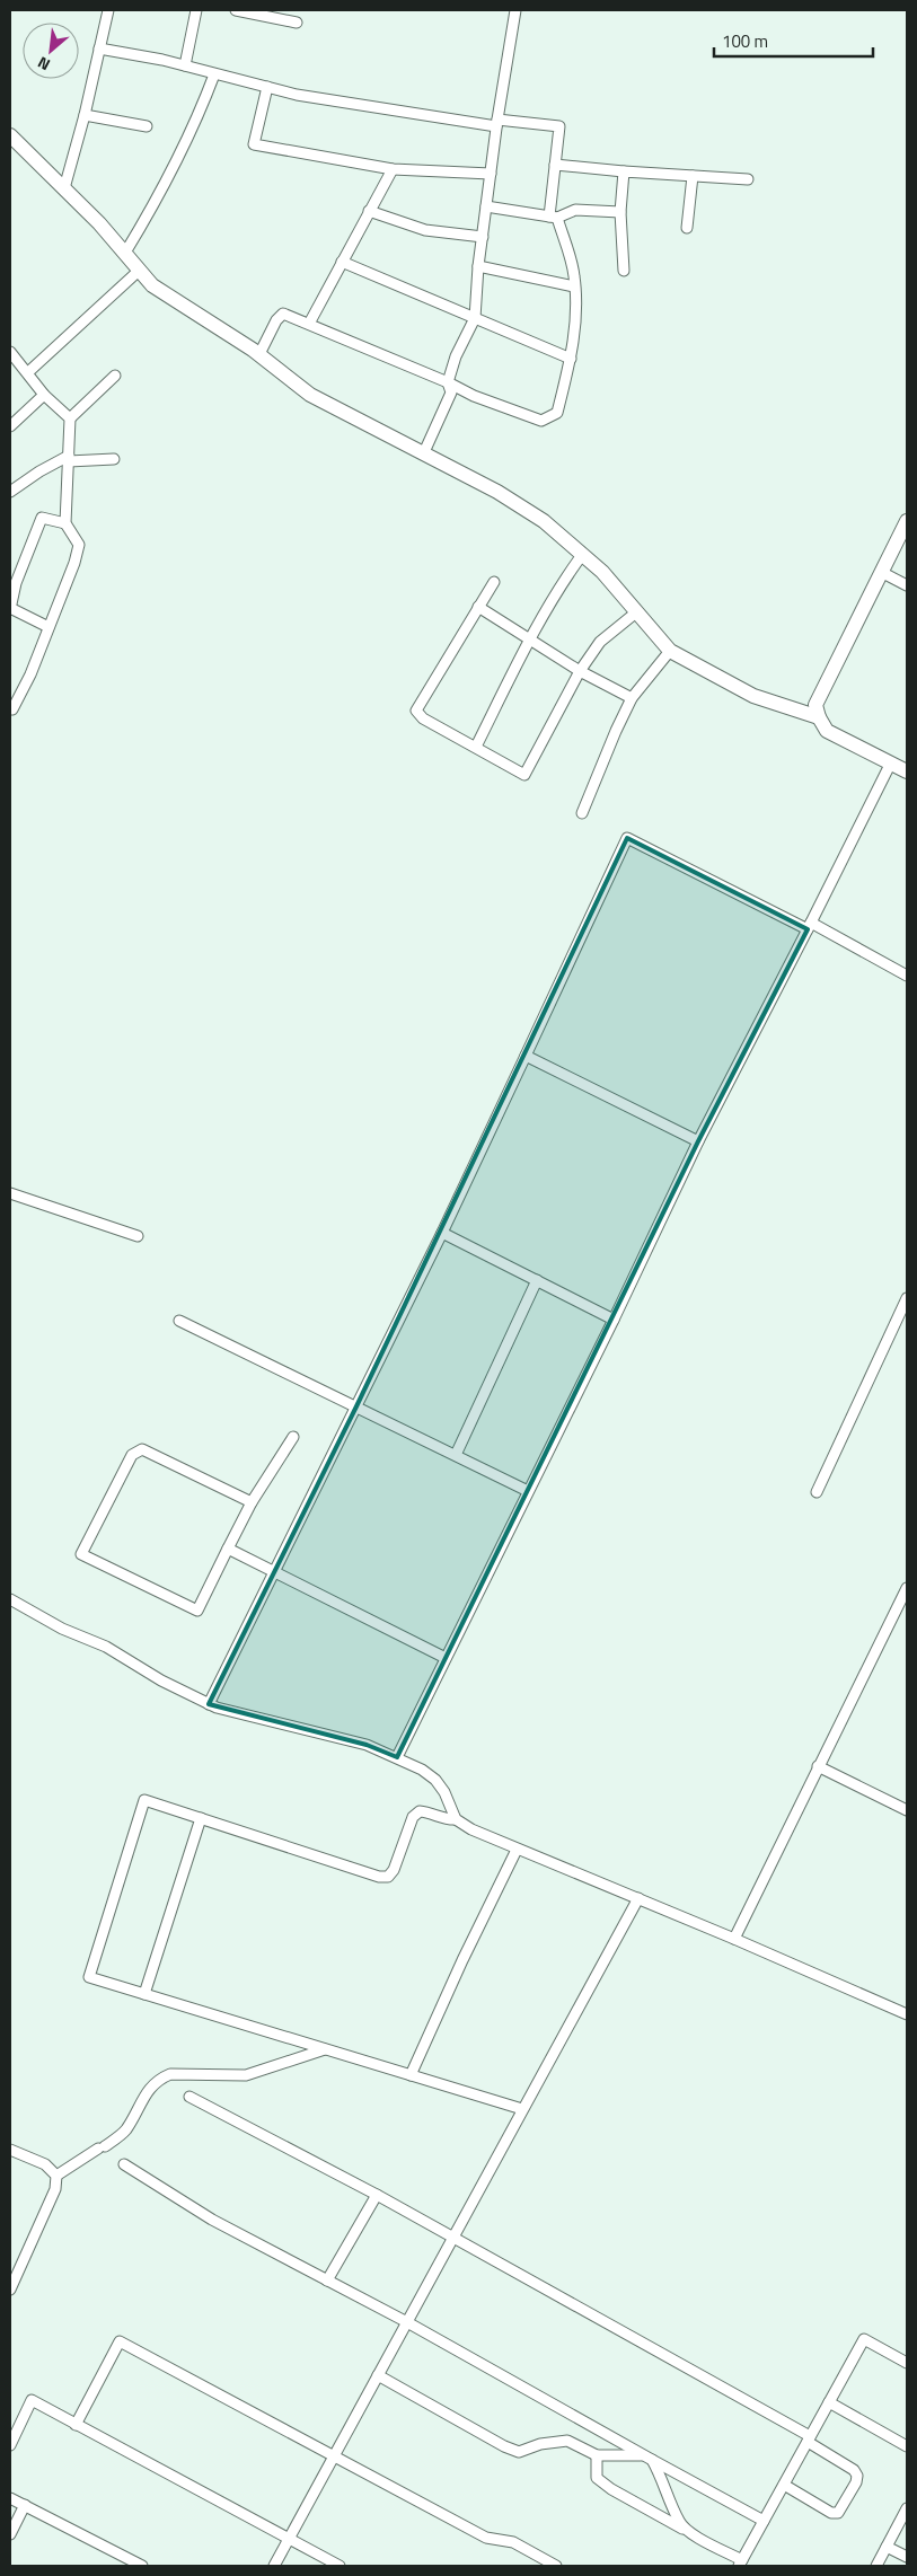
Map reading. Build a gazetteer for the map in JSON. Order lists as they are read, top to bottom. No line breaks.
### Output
{"scale_bar":"100 m","north":"bottom left"}
